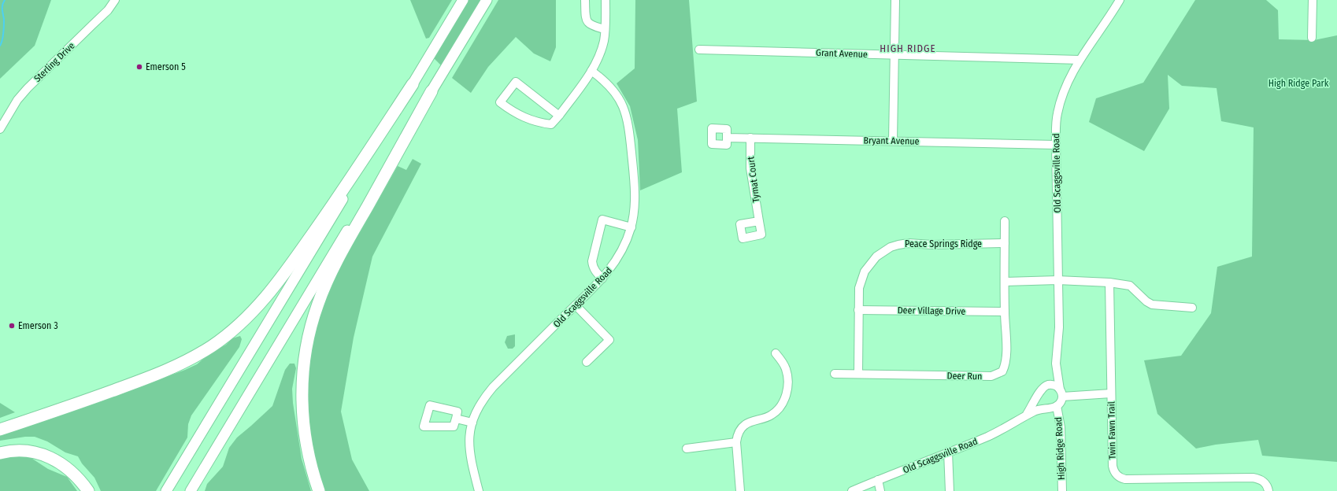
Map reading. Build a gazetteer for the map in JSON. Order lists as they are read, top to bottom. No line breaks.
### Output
{"streets":{"street":["Grant Avenue","Sterling Drive","Bryant Avenue","Old Scaggsville Road","Tymat Court","Peace Springs Ridge","Deer Village Drive","Deer Run","Twin Fawn Trail","High Ridge Road"]},"crossings":[["Grant Avenue","Old Scaggsville Road"],["Bryant Avenue","Old Scaggsville Road"],["Bryant Avenue","Tymat Court"],["Old Scaggsville Road","High Ridge Road"],["Peace Springs Ridge","Deer Village Drive"],["Peace Springs Ridge","Deer Run"],["Deer Village Drive","Deer Run"]],"districts":["HIGH RIDGE"],"parks":["High Ridge Park"],"places":["Emerson 5","Emerson 3"]}
